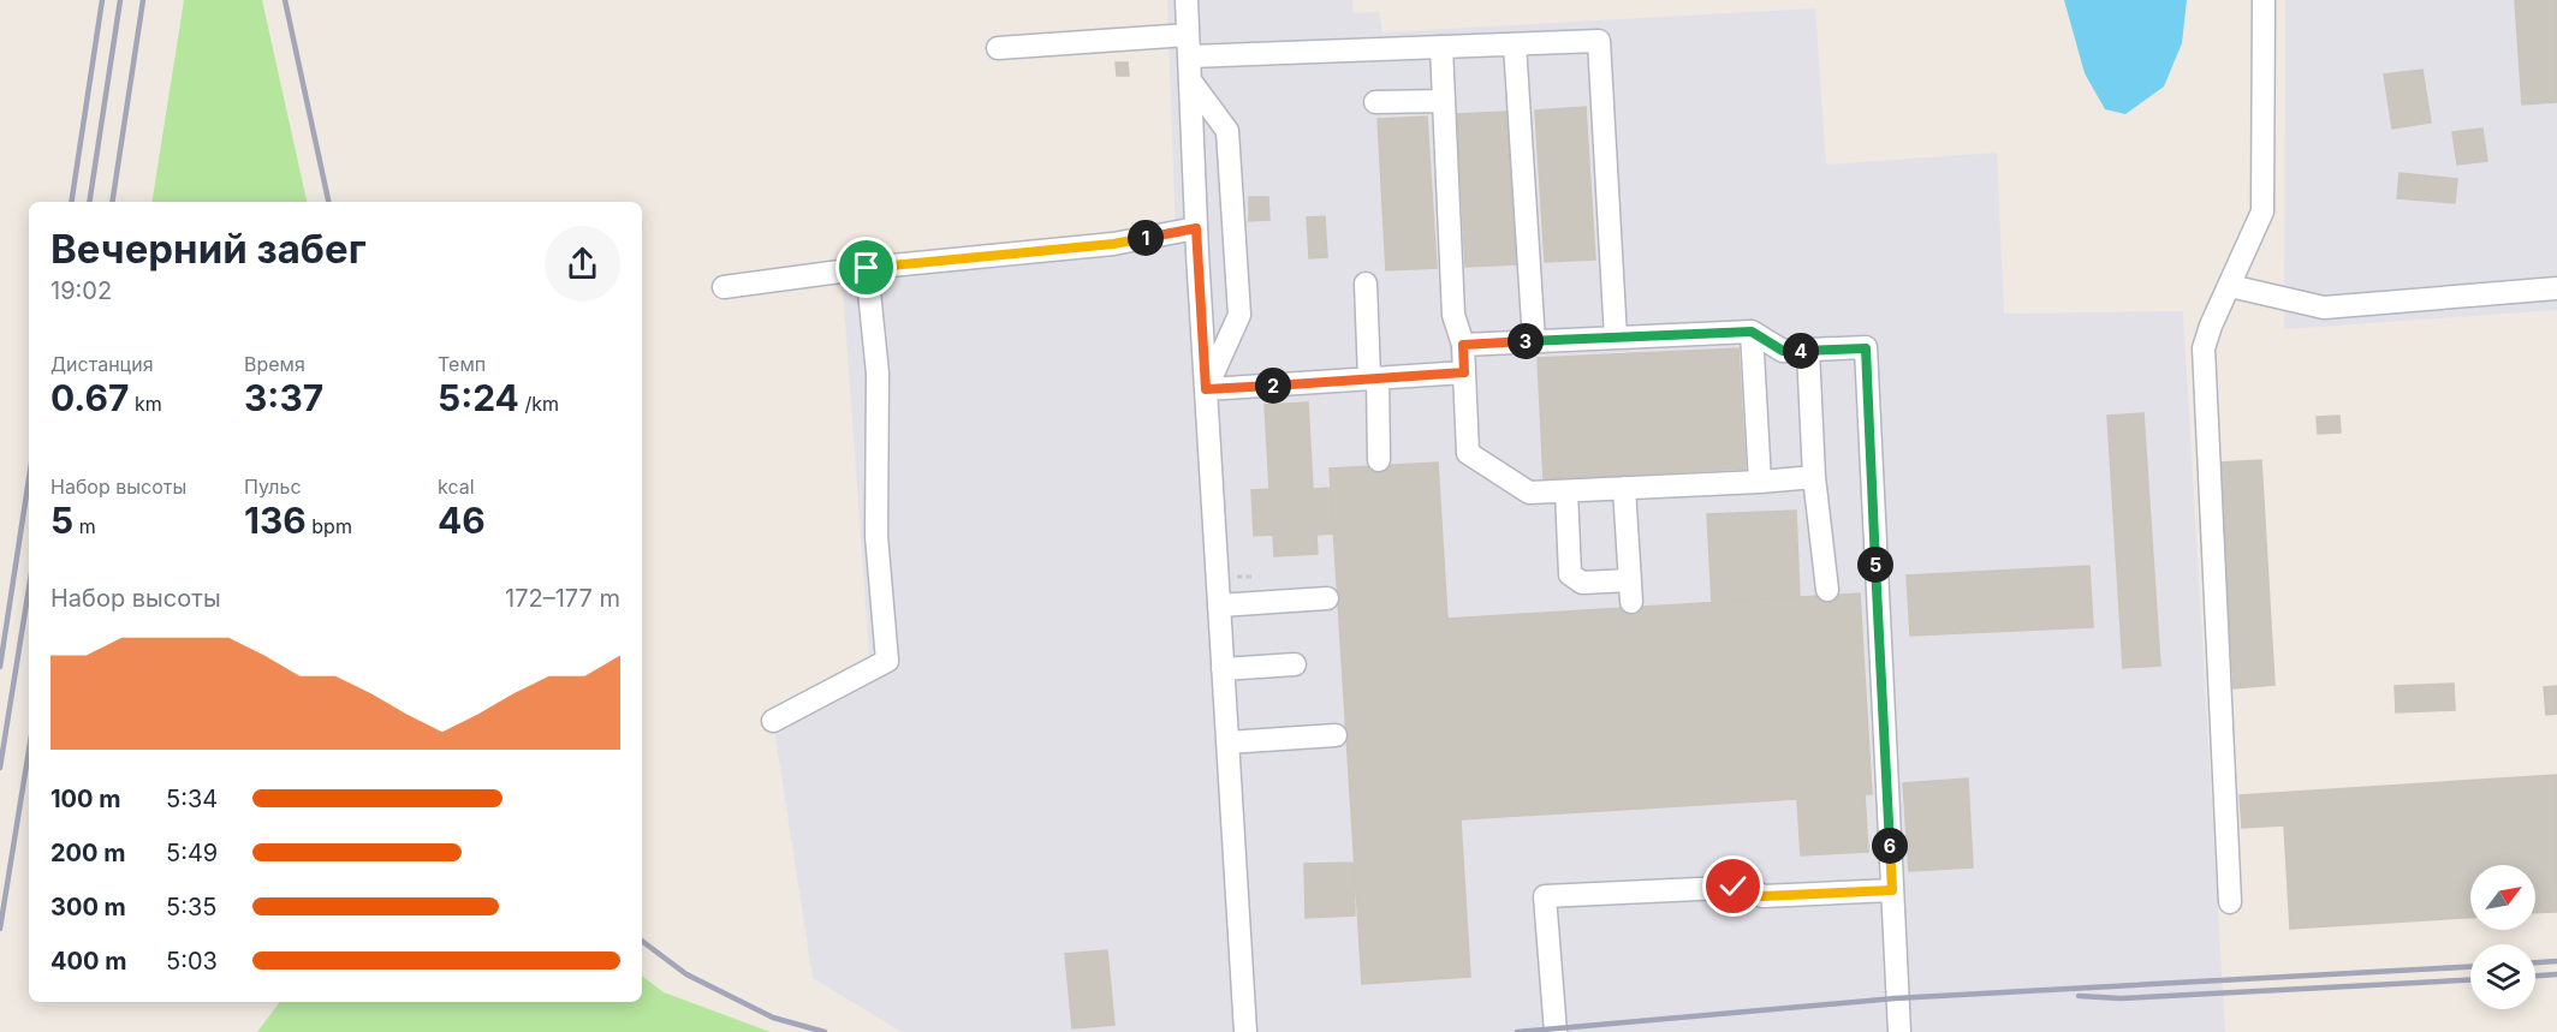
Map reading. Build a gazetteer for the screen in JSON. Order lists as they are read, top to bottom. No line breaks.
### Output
{"north":"top right","page":{"heading":["Вечерний забег","19:02"],"pins":["1","3","4","2","5","6"],"stats":[["Дистанция","0.67 km"],["Время","3:37"],["Темп","5:24 /km"],["Набор высоты","5 m"],["Пульс","136 bpm"],["kcal","46"]],"chart":["Набор высоты","172–177 m"],"list":[{"name":"100 m","note":"5:34"},{"name":"200 m","note":"5:49"},{"name":"300 m","note":"5:35"},{"name":"400 m","note":"5:03"}]}}
